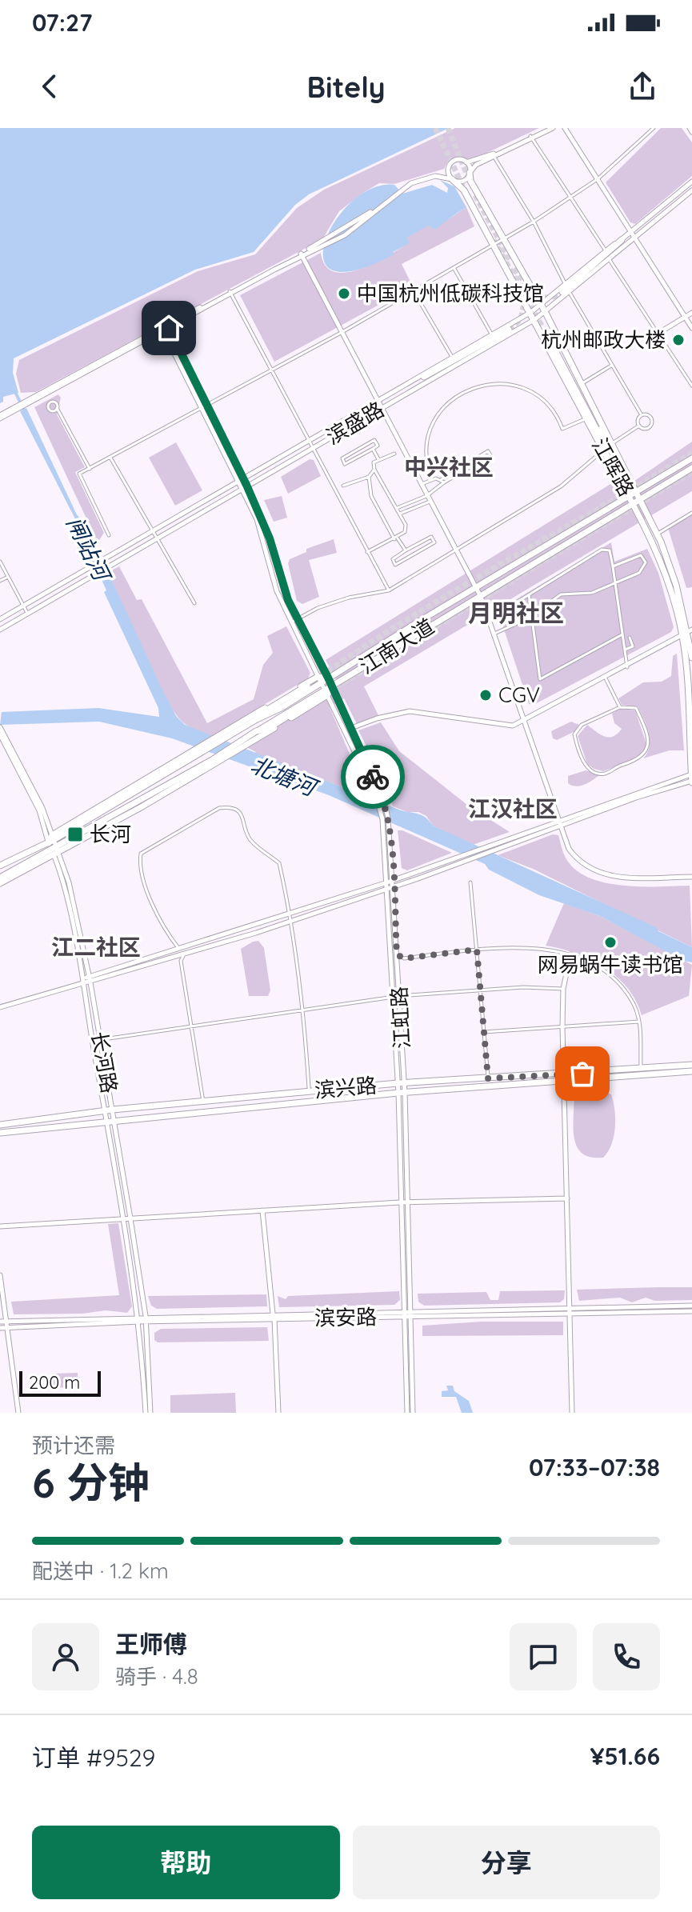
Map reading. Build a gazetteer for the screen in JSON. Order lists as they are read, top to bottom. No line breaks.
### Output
{"streets":{"main road":["滨盛路","江晖路","江南大道","江虹路","长河路","滨兴路","滨安路"]},"crossings":[["滨盛路","江晖路"],["滨盛路","江虹路"],["江晖路","江南大道"],["江南大道","江虹路"],["江南大道","长河路"],["江虹路","滨兴路"],["江虹路","滨安路"],["长河路","滨兴路"],["长河路","滨安路"]],"districts":["中兴社区","月明社区","江汉社区","江二社区"],"water":["闸站河","北塘河"],"places":{"other":["中国杭州低碳科技馆","杭州邮政大楼","CGV","网易蜗牛读书馆"],"transit":["长河"]},"scale_bar":"200 m","page":{"status":"07:27","header":"Bitely","scale":"200 m","heading":["6 分钟","预计还需","07:33–07:38"],"panel":["王师傅","骑手 · 4.8","订单 #9529","¥51.66"],"bar":"配送中 · 1.2 km","buttons":["帮助","分享"]}}
